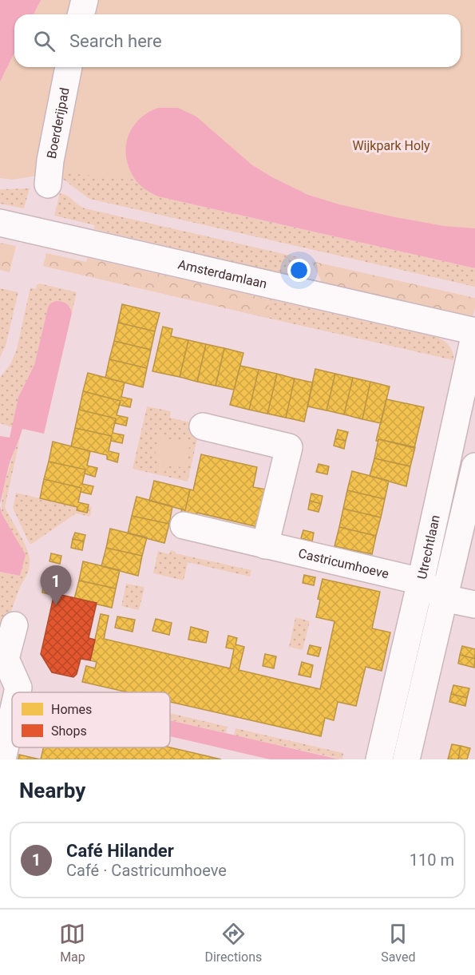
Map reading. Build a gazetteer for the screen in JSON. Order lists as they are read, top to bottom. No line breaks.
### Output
{"streets":{"street":["Boerderijpad","Amsterdamlaan","Utrechtlaan","Castricumhoeve"]},"crossings":[["Amsterdamlaan","Utrechtlaan"],["Utrechtlaan","Castricumhoeve"]],"parks":["Wijkpark Holy"],"legend":["Homes","Shops"],"page":{"search":"Search here","pins":"1","heading":"Nearby","list":[{"mark":"1","name":"Café Hilander","note":"Café · Castricumhoeve","value":"110 m"}],"nav":["Map","Directions","Saved"]}}
